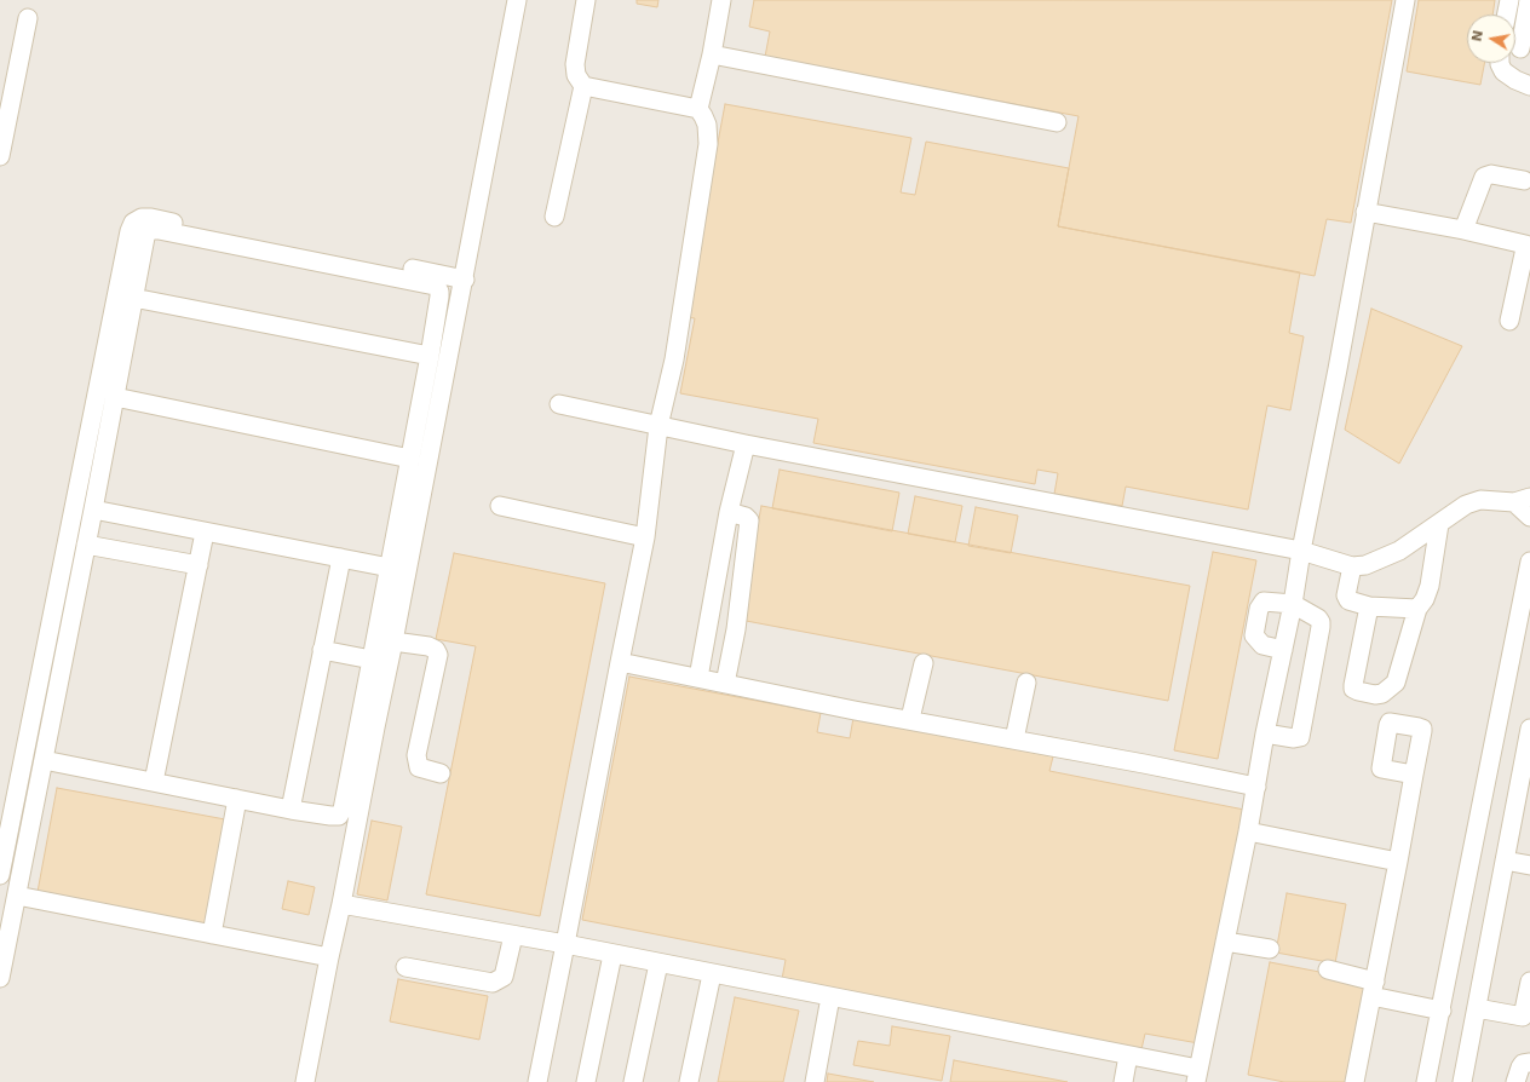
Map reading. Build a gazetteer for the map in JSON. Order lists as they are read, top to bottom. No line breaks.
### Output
{"north":"left"}
